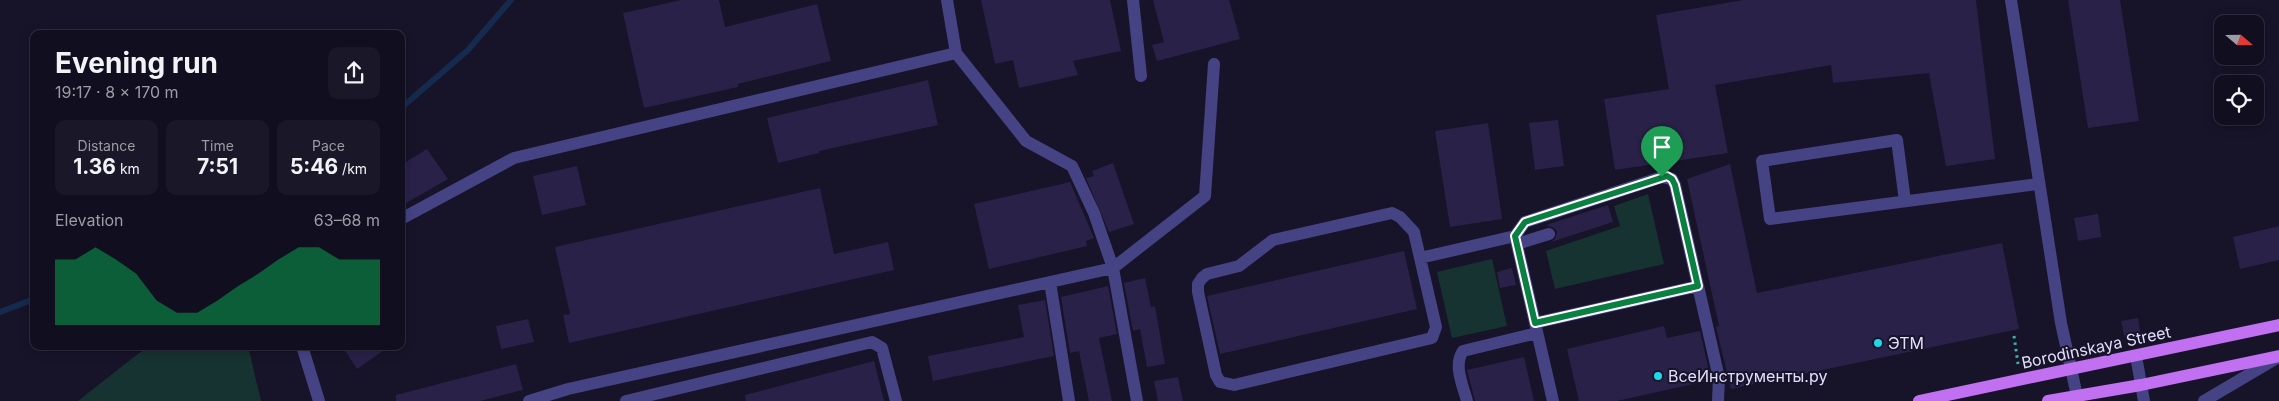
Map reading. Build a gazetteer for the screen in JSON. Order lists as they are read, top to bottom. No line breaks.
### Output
{"streets":{"main road":["Borodinskaya Street"]},"places":["ЭТМ","ВсеИнструменты.ру"],"north":"right","page":{"heading":["Evening run","19:17 · 8 × 170 m"],"stats":[["Distance","1.36 km"],["Time","7:51"],["Pace","5:46 /km"]],"chart":["Elevation","63–68 m"]}}
